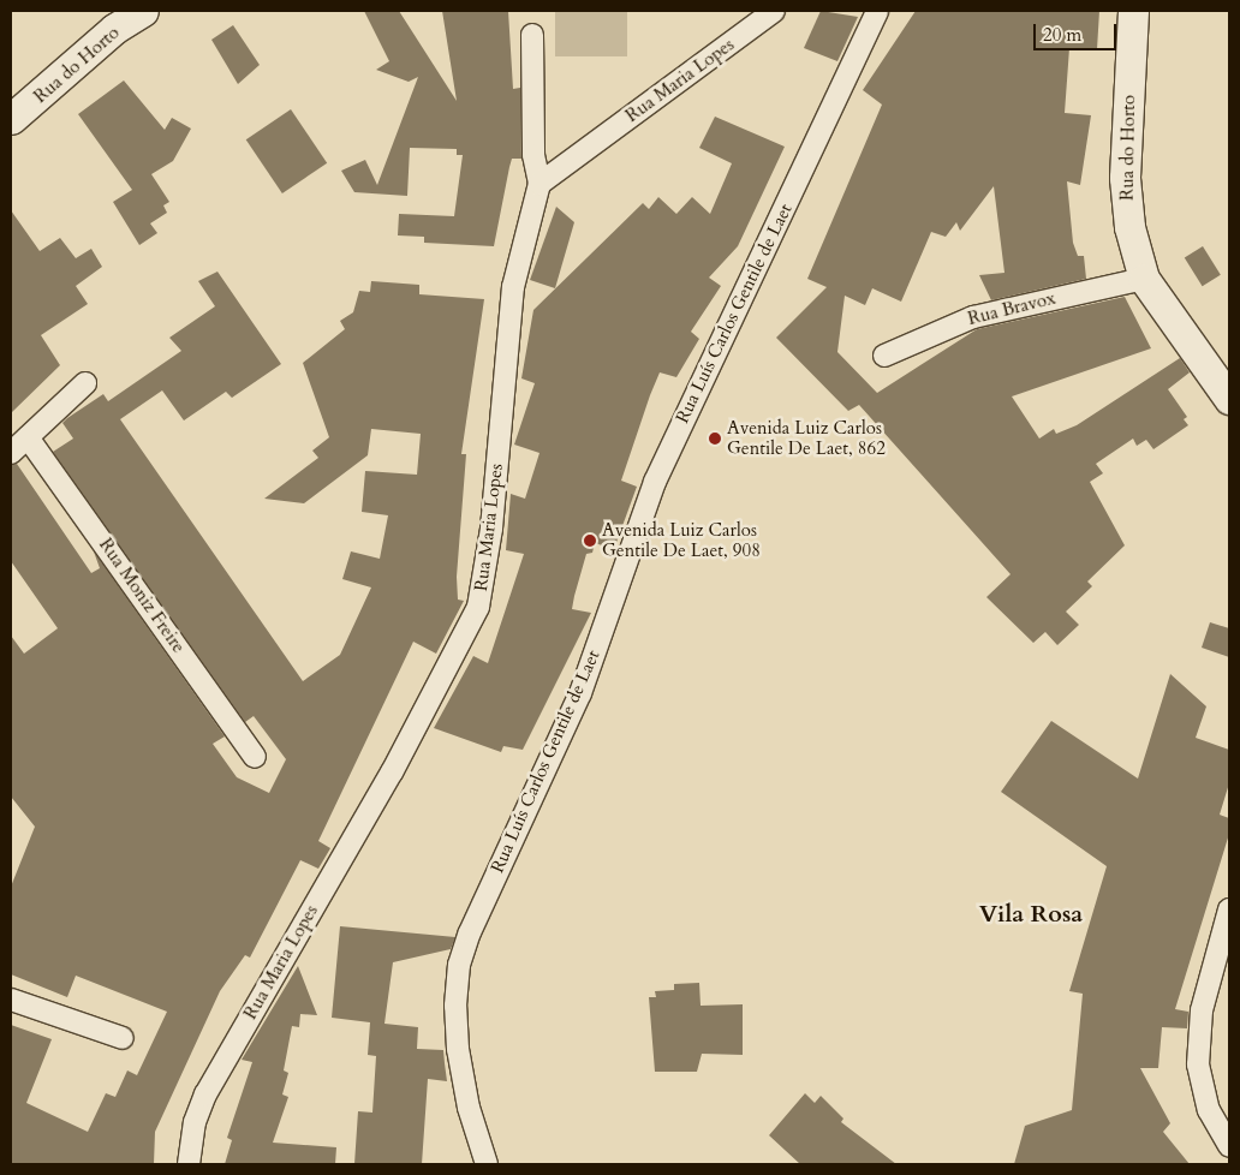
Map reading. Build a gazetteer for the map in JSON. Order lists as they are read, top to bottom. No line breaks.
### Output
{"streets":{"street":["Rua do Horto","Rua Maria Lopes","Rua Bravox","Rua Luís Carlos Gentile de Laet","Rua Moniz Freire"]},"crossings":[["Rua do Horto","Rua Bravox"]],"districts":["Vila Rosa"],"places":["Avenida Luiz Carlos Gentile De Laet, 862","Avenida Luiz Carlos Gentile De Laet, 908"],"scale_bar":"20 m"}
